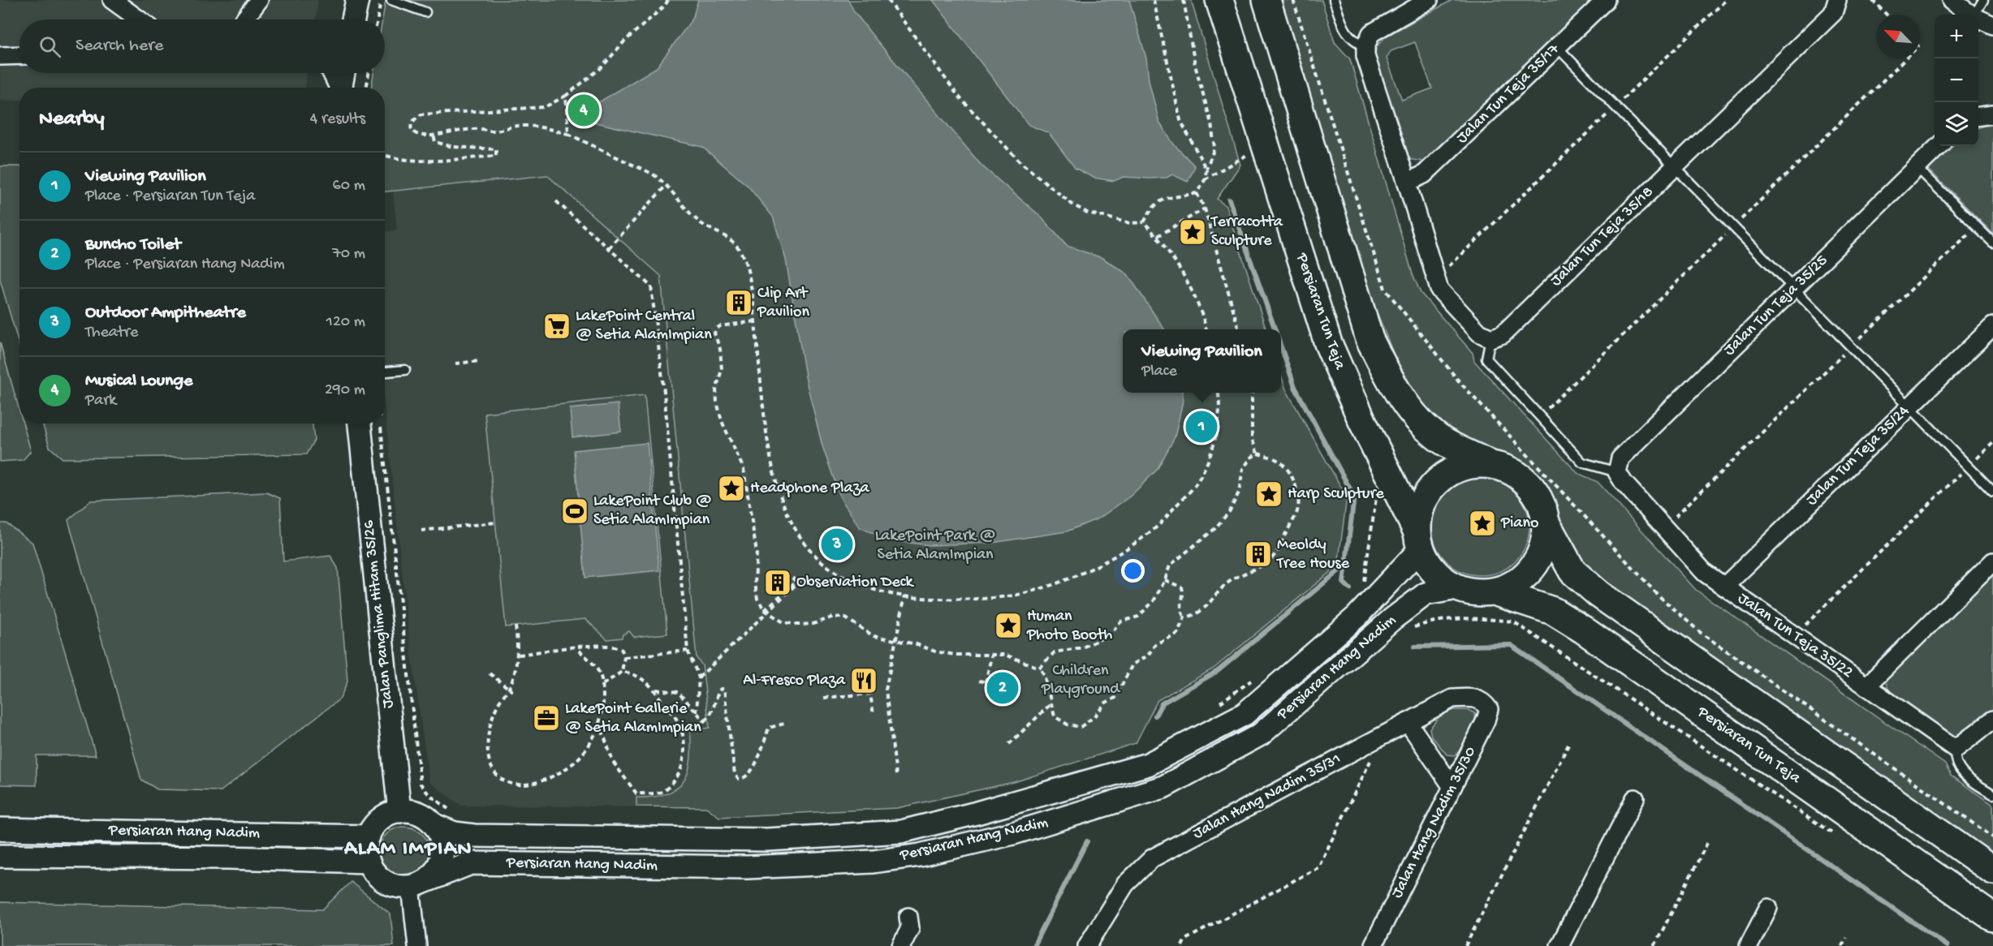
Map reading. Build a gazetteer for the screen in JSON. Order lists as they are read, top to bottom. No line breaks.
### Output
{"streets":{"main road":["Persiaran Tun Teja"],"street":["Jalan Tun Teja 35/17","Jalan Tun Teja 35/18","Jalan Tun Teja 35/25","Jalan Tun Teja 35/24","Jalan Panglima Hitam 35/26","Jalan Tun Teja 35/22","Persiaran Hang Nadim","Jalan Hang Nadim 35/31","Jalan Hang Nadim 35/30"]},"crossings":[["Jalan Tun Teja 35/25","Jalan Tun Teja 35/22"],["Persiaran Tun Teja","Persiaran Hang Nadim"],["Jalan Tun Teja 35/24","Jalan Tun Teja 35/22"],["Jalan Panglima Hitam 35/26","Persiaran Hang Nadim"],["Jalan Hang Nadim 35/31","Jalan Hang Nadim 35/30"]],"districts":["ALAM IMPIAN"],"parks":["LakePoint Park @ Setia AlamImpian","Children Playground"],"places":{"place":["Terracotta Sculpture","Headphone Plaza","Harp Sculpture","Piano","Human Photo Booth"],"building":["Clip Art Pavilion","Meoldy Tree House","Observation Deck"],"supermarket":["LakePoint Central @ Setia AlamImpian"],"sports":["LakePoint Club @ Setia AlamImpian"],"restaurant":["Al-Fresco Plaza"],"office":["LakePoint Gallerie @ Setia AlamImpian"]},"north":"top left","page":{"map_buttons":["+","−"],"search":"Search here","heading":["Nearby","4 results"],"pins":["4","1","3","2"],"list":[{"mark":"1","name":"Viewing Pavilion","note":"Place · Persiaran Tun Teja","value":"60 m"},{"mark":"2","name":"Buncho Toilet","note":"Place · Persiaran Hang Nadim","value":"70 m"},{"mark":"3","name":"Outdoor Ampitheatre","note":"Theatre","value":"120 m"},{"mark":"4","name":"Musical Lounge","note":"Park","value":"290 m"}],"popup":["Viewing Pavilion","Place"]}}
